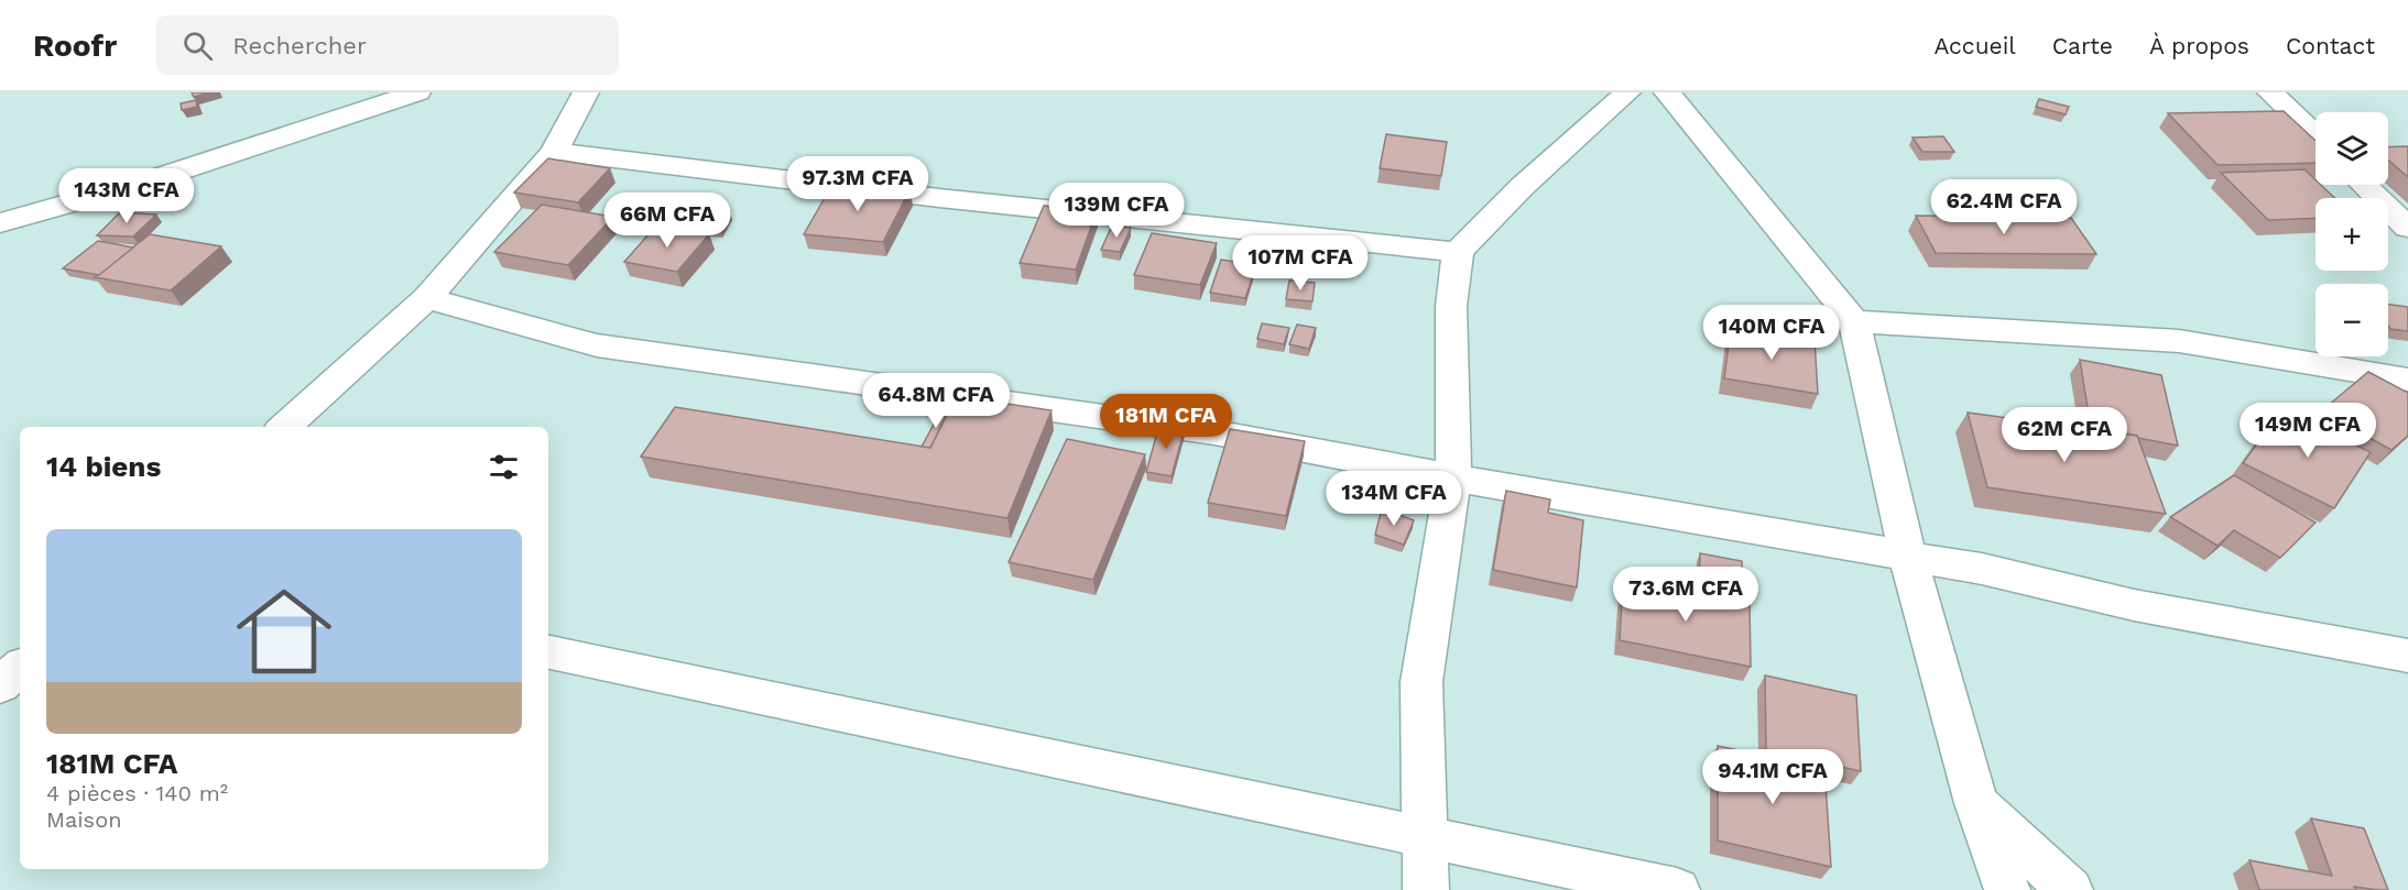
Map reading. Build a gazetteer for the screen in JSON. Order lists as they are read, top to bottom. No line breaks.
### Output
{"page":{"header":"Roofr","search":"Rechercher","nav":["Accueil","Carte","À propos","Contact"],"map_buttons":["+","−"],"price":["97.3M CFA","143M CFA","62.4M CFA","139M CFA","66M CFA","107M CFA","140M CFA","64.8M CFA","181M CFA","149M CFA","62M CFA","134M CFA","73.6M CFA","94.1M CFA"],"heading":"14 biens","list":[{"name":"181M CFA","note":"4 pièces · 140 m² · Maison"}]}}
